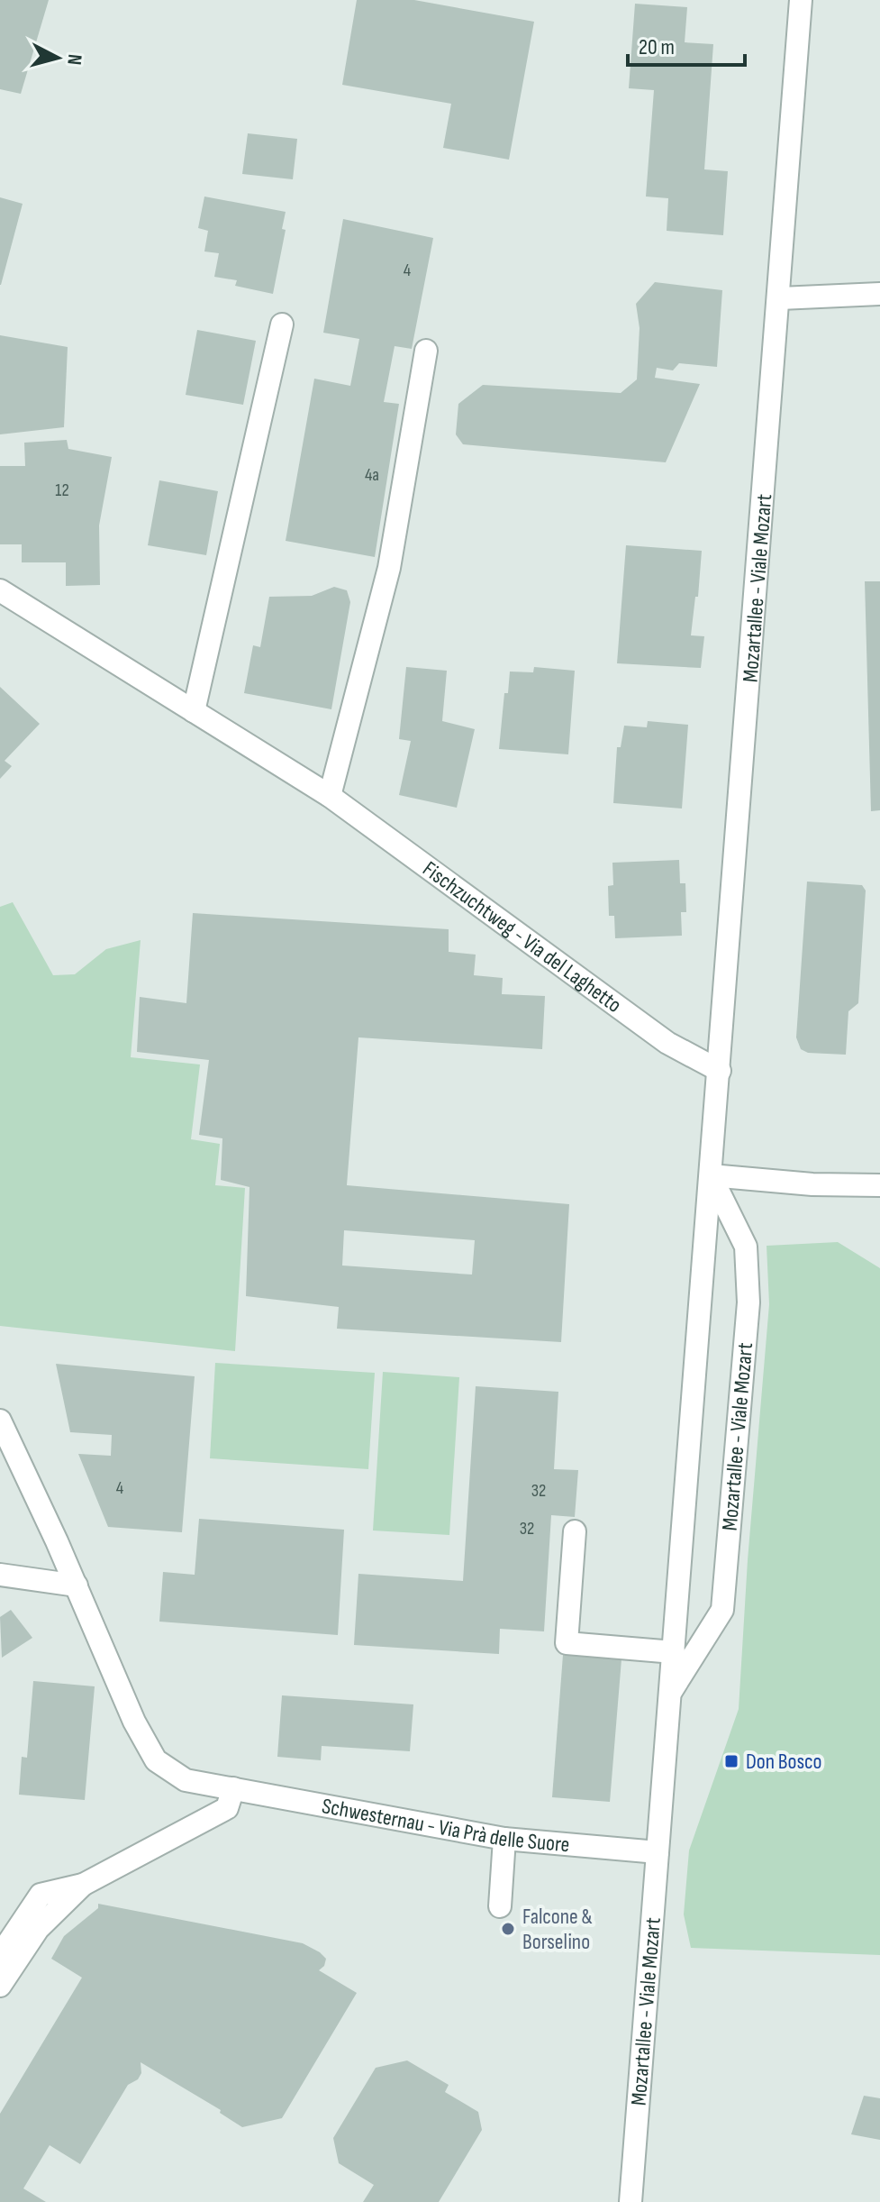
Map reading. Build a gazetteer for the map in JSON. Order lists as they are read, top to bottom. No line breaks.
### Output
{"streets":{"street":["Mozartallee - Viale Mozart","Fischzuchtweg - Via del Laghetto","Schwesternau - Via Prà delle Suore"]},"crossings":[["Mozartallee - Viale Mozart","Fischzuchtweg - Via del Laghetto"],["Mozartallee - Viale Mozart","Schwesternau - Via Prà delle Suore"]],"places":{"transit":["Don Bosco"],"other":["Falcone & Borselino"]},"house_numbers":["4","4a","12","4","32","32"],"scale_bar":"20 m","north":"right"}
